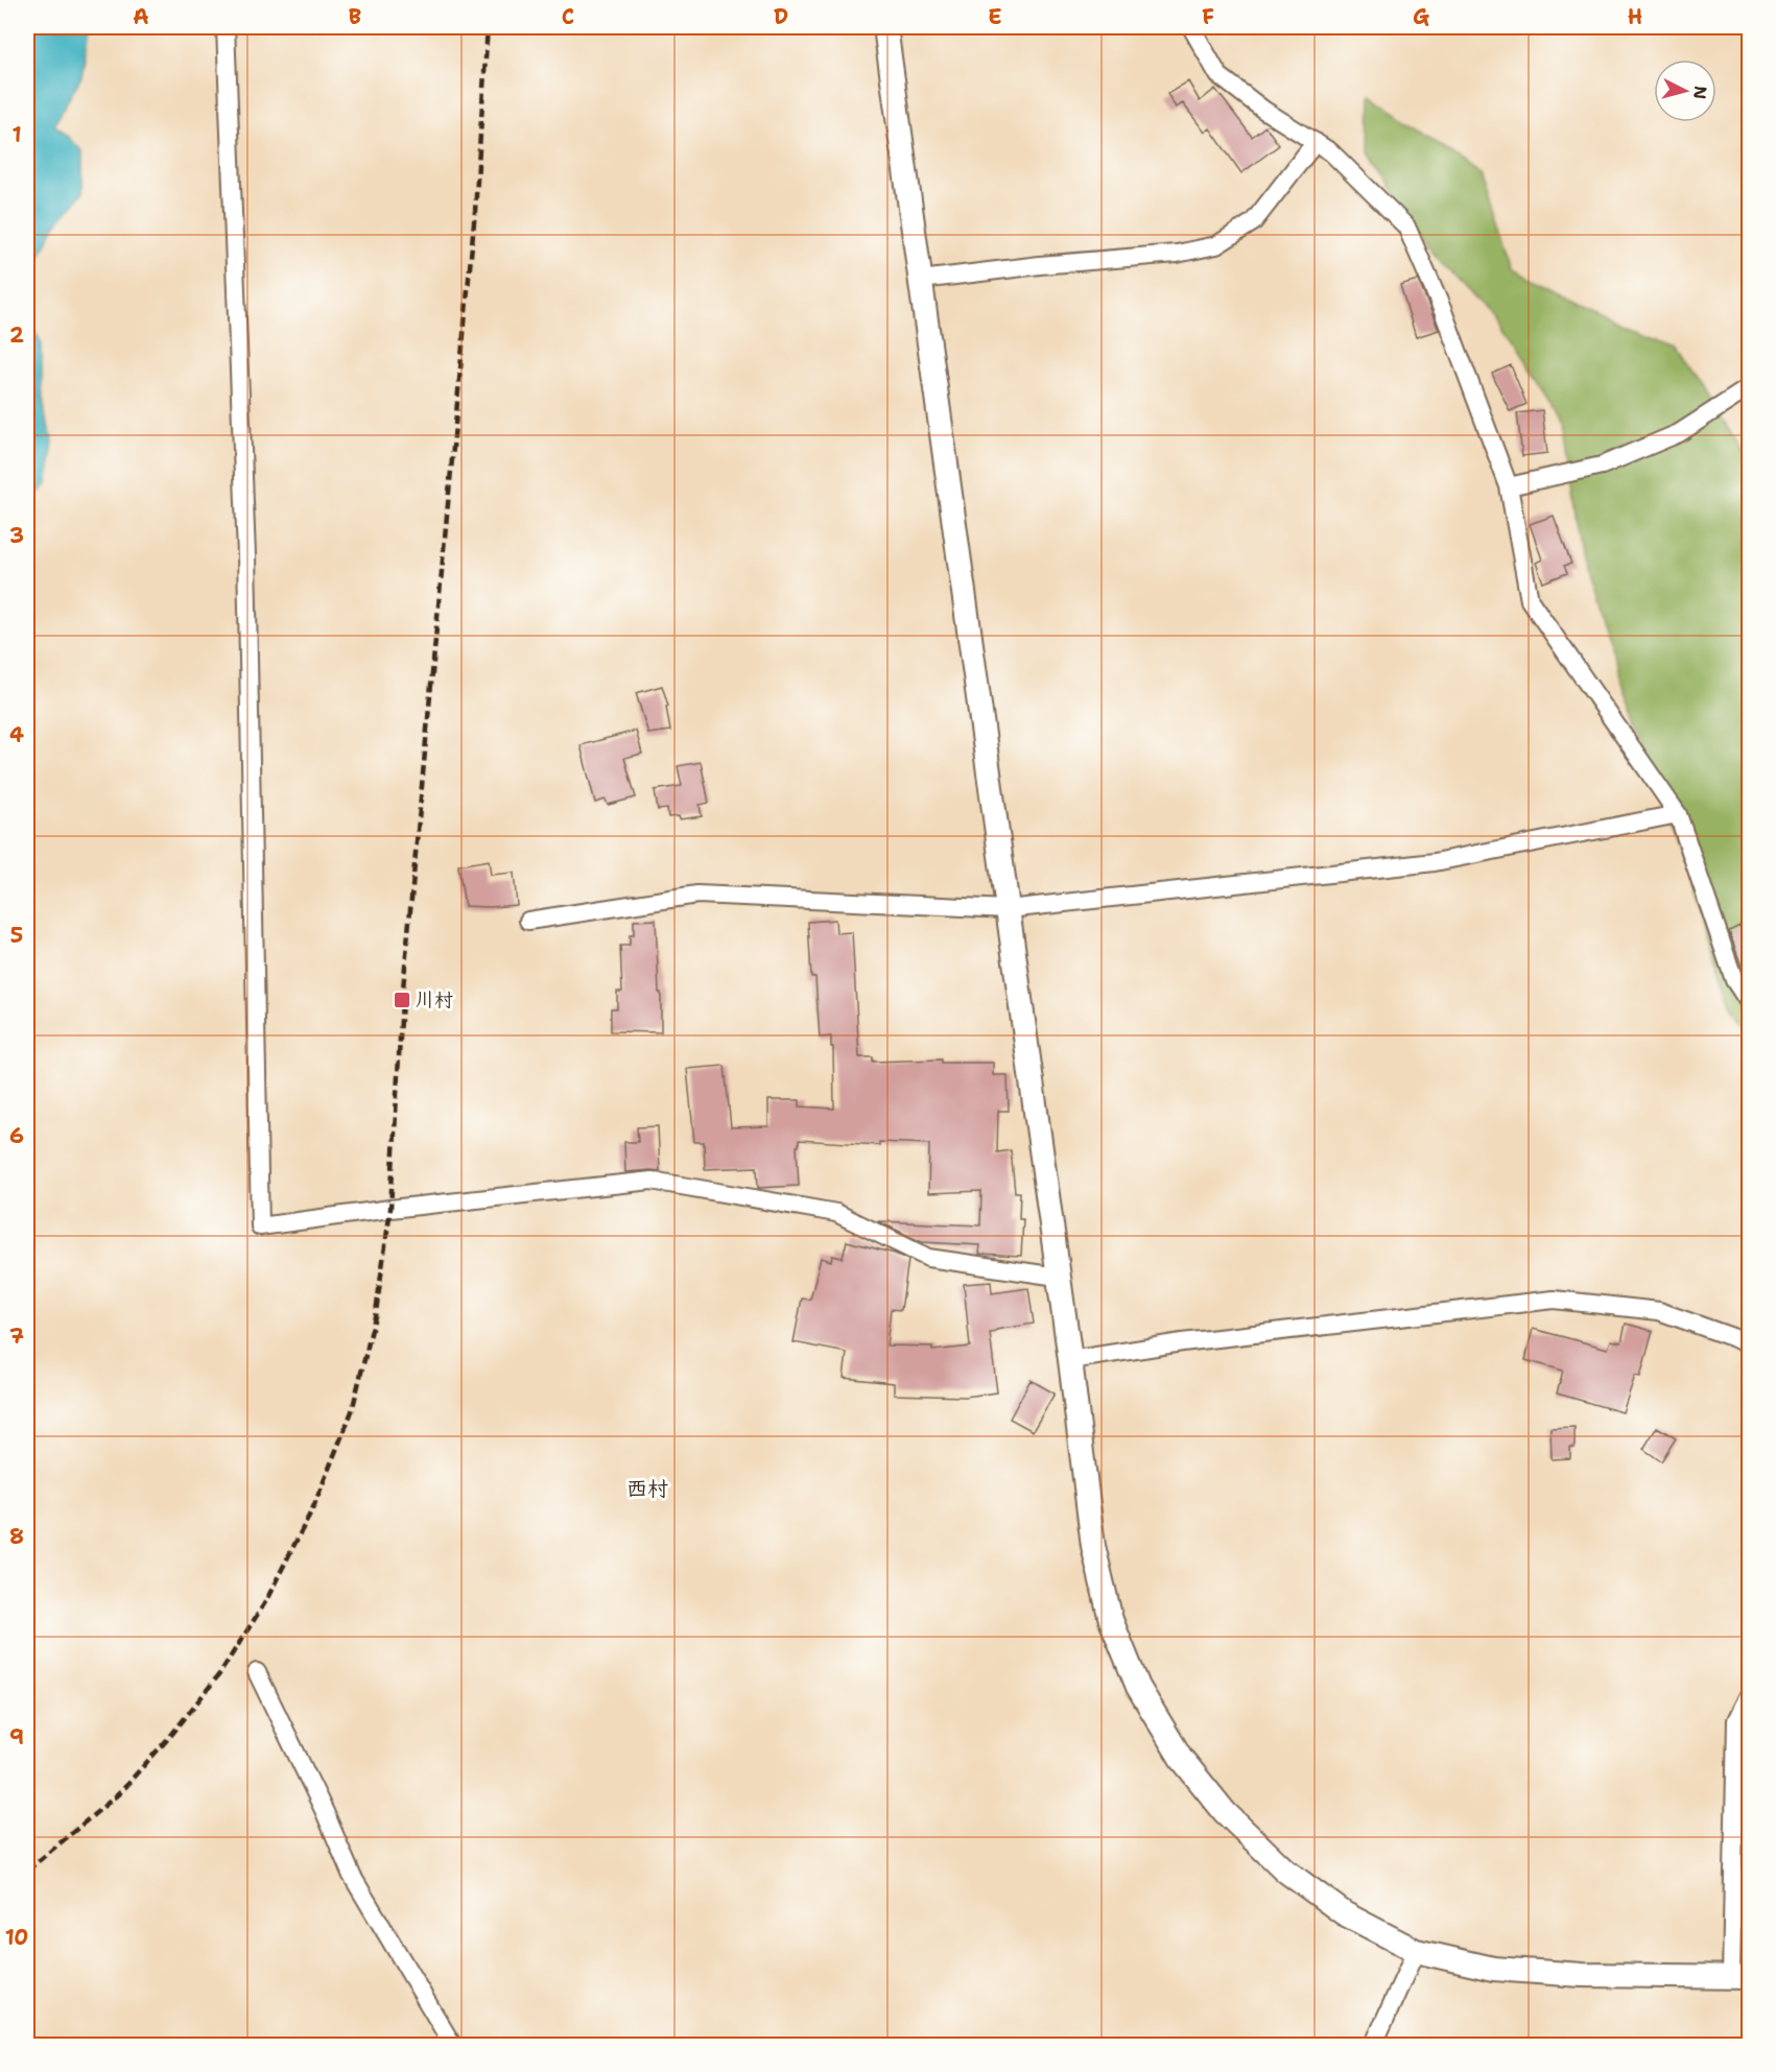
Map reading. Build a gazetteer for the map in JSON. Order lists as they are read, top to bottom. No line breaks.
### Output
{"districts":["西村"],"places":{"transit":["川村"]},"north":"right","grid":{"columns":["A","B","C","D","E","F","G","H"],"rows":["1","2","3","4","5","6","7","8","9","10"]}}
